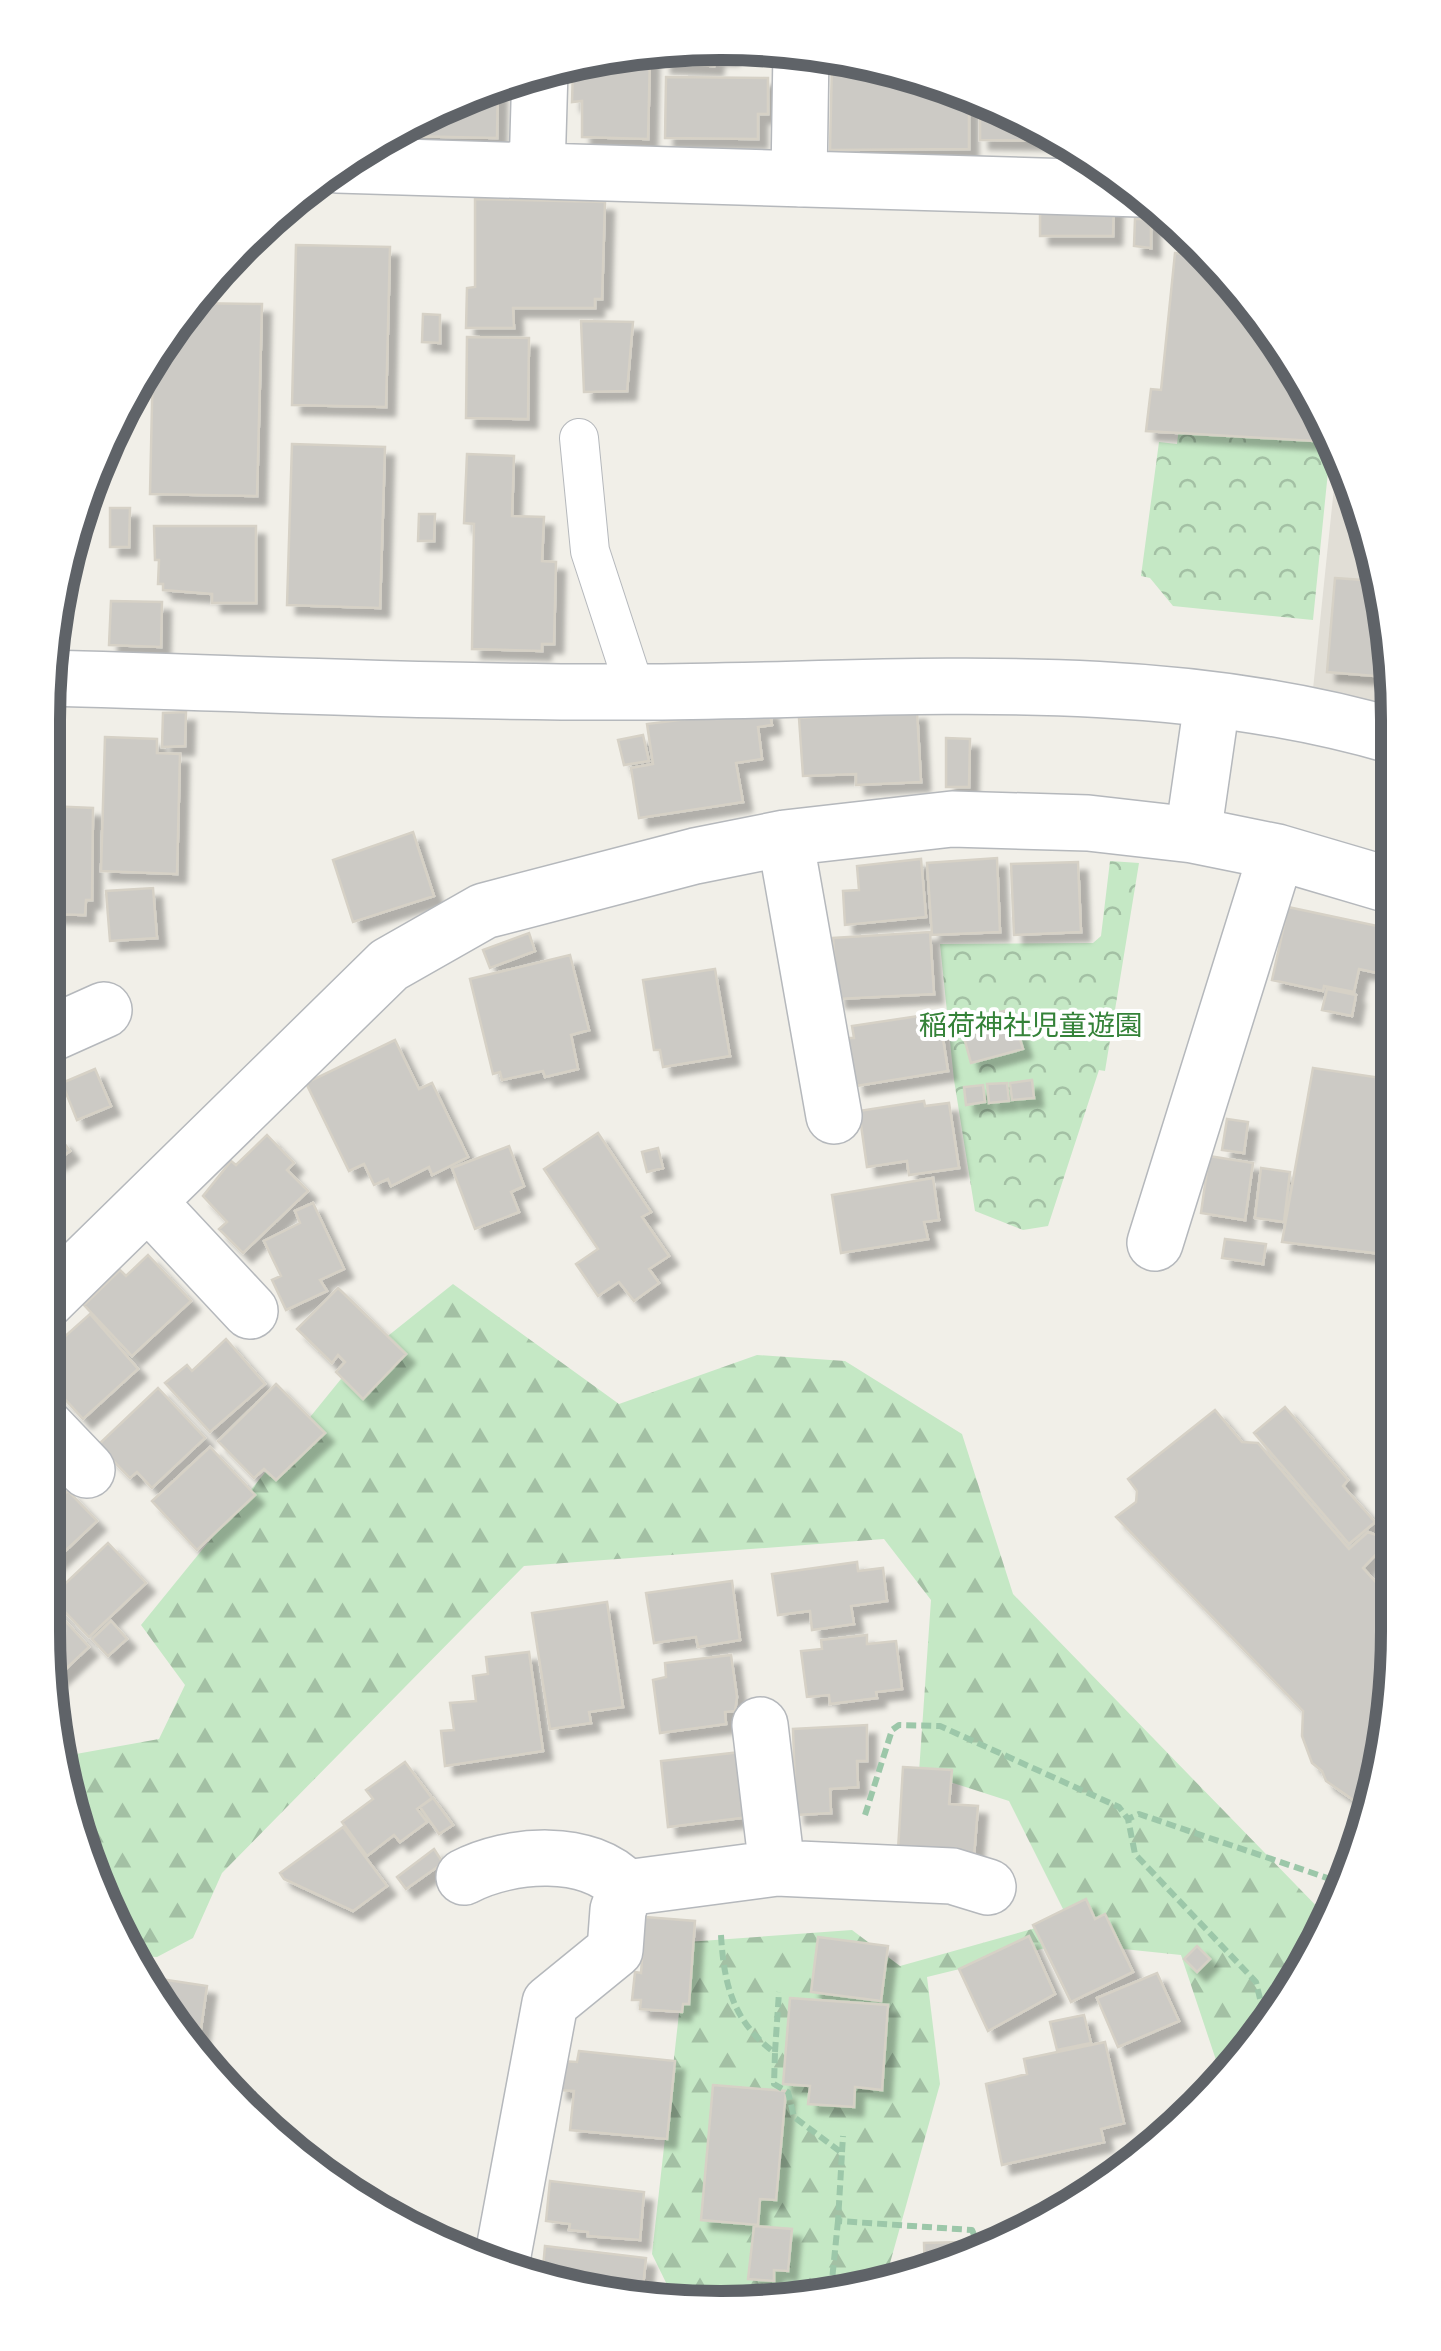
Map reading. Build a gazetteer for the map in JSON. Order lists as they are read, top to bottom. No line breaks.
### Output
{"parks":["稲荷神社児童遊園"]}
